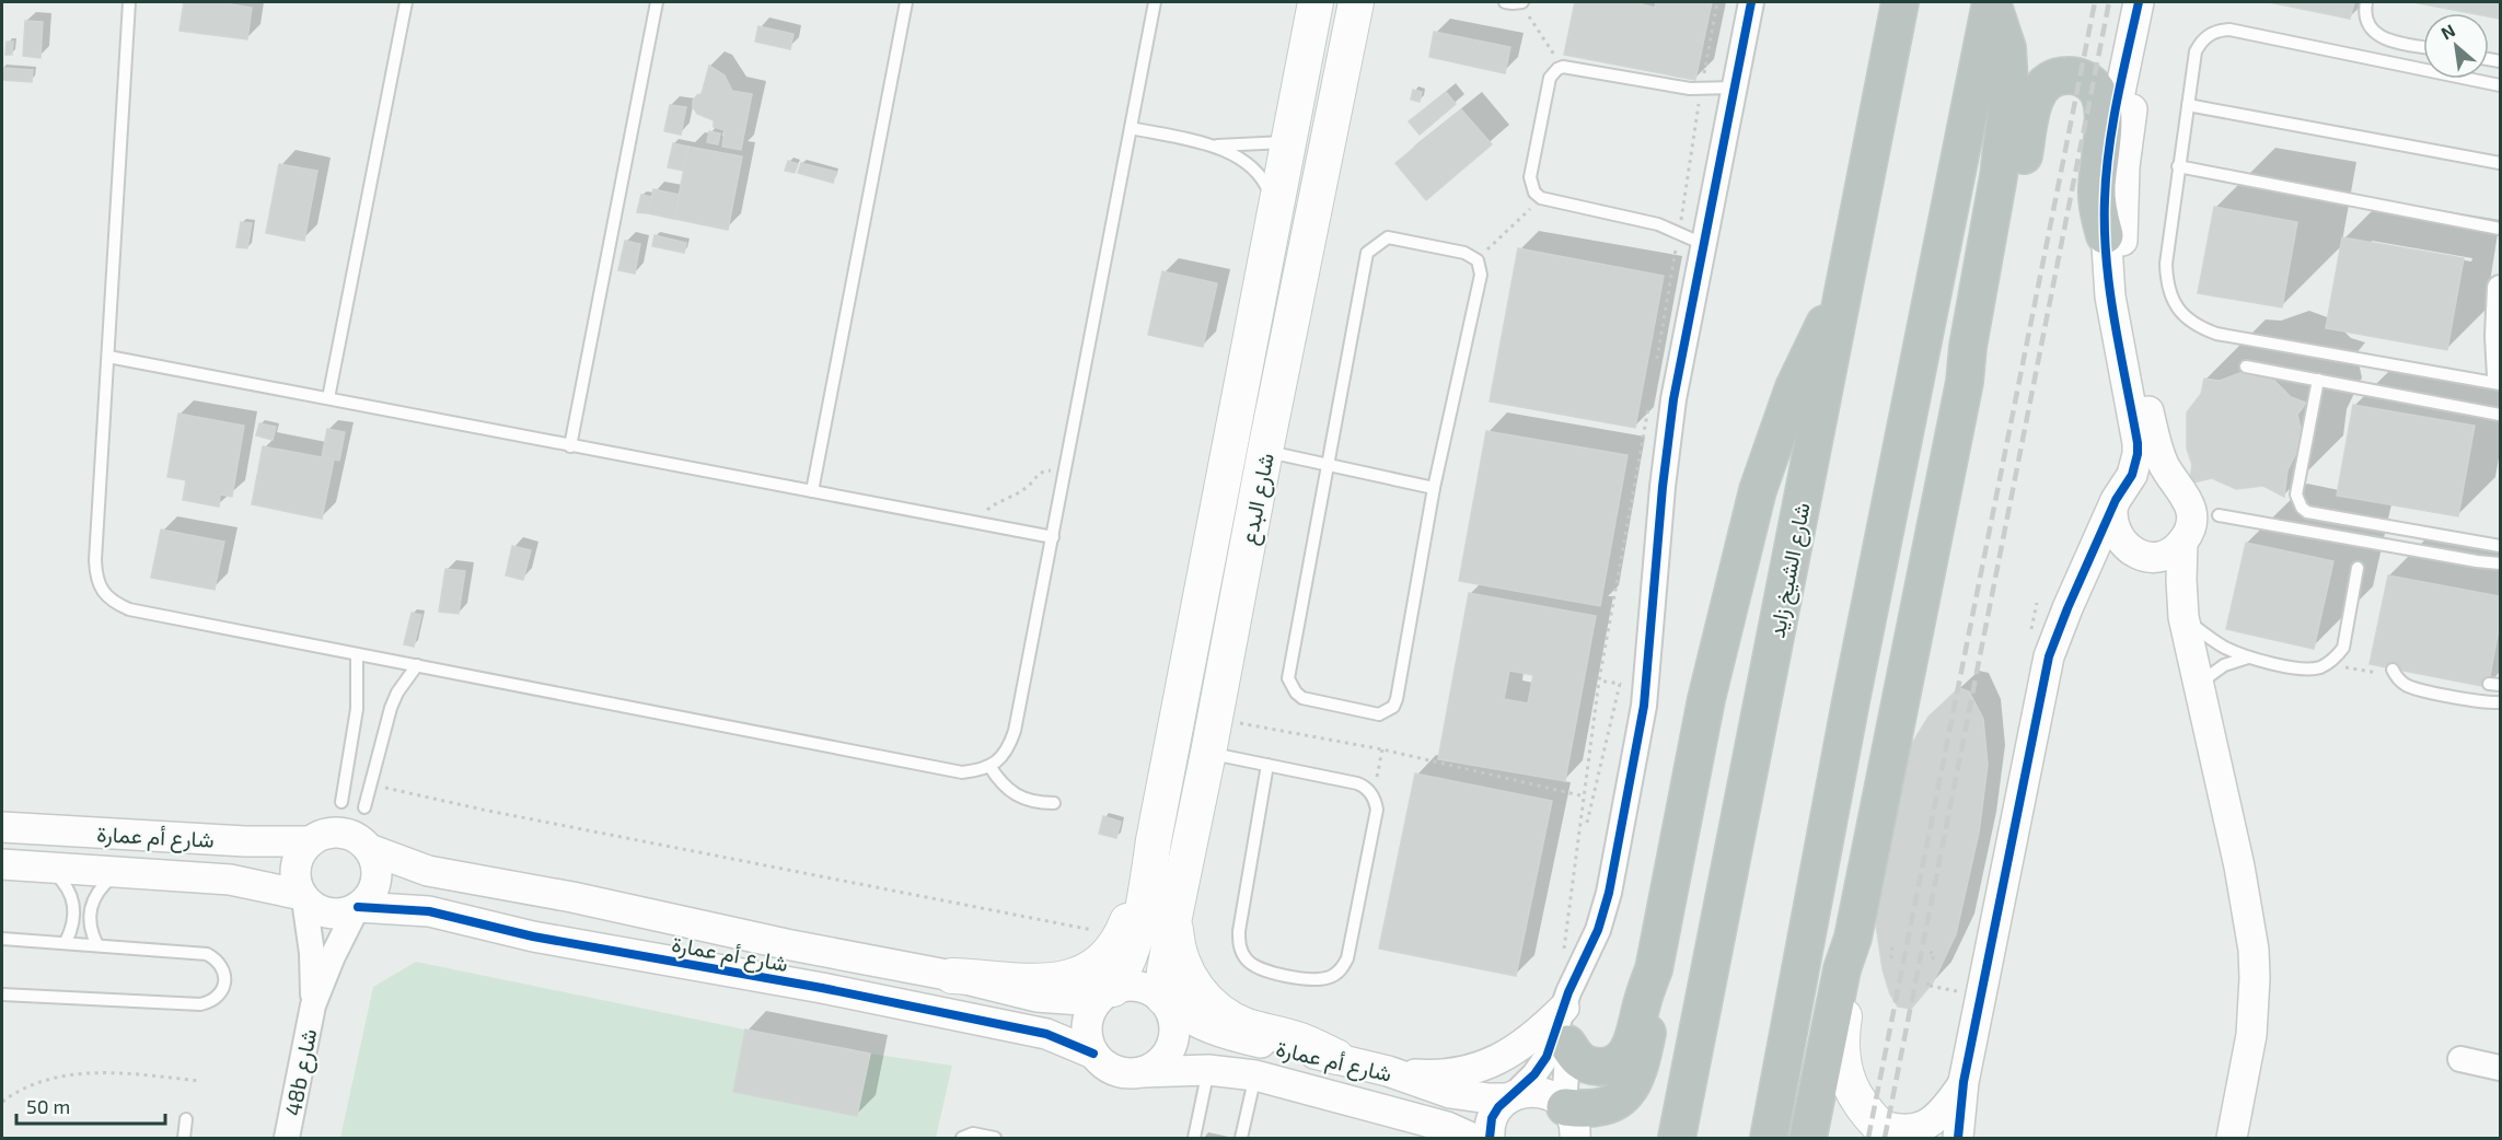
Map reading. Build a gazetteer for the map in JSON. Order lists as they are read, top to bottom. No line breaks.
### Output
{"streets":{"highway":["شارع الشيخ زايد"],"main road":["شارع البدع"],"street":["شارع أم عمارة","48b شارع"]},"crossings":[["شارع البدع","شارع أم عمارة"],["شارع أم عمارة","48b شارع"]],"scale_bar":"50 m","north":"top left"}
